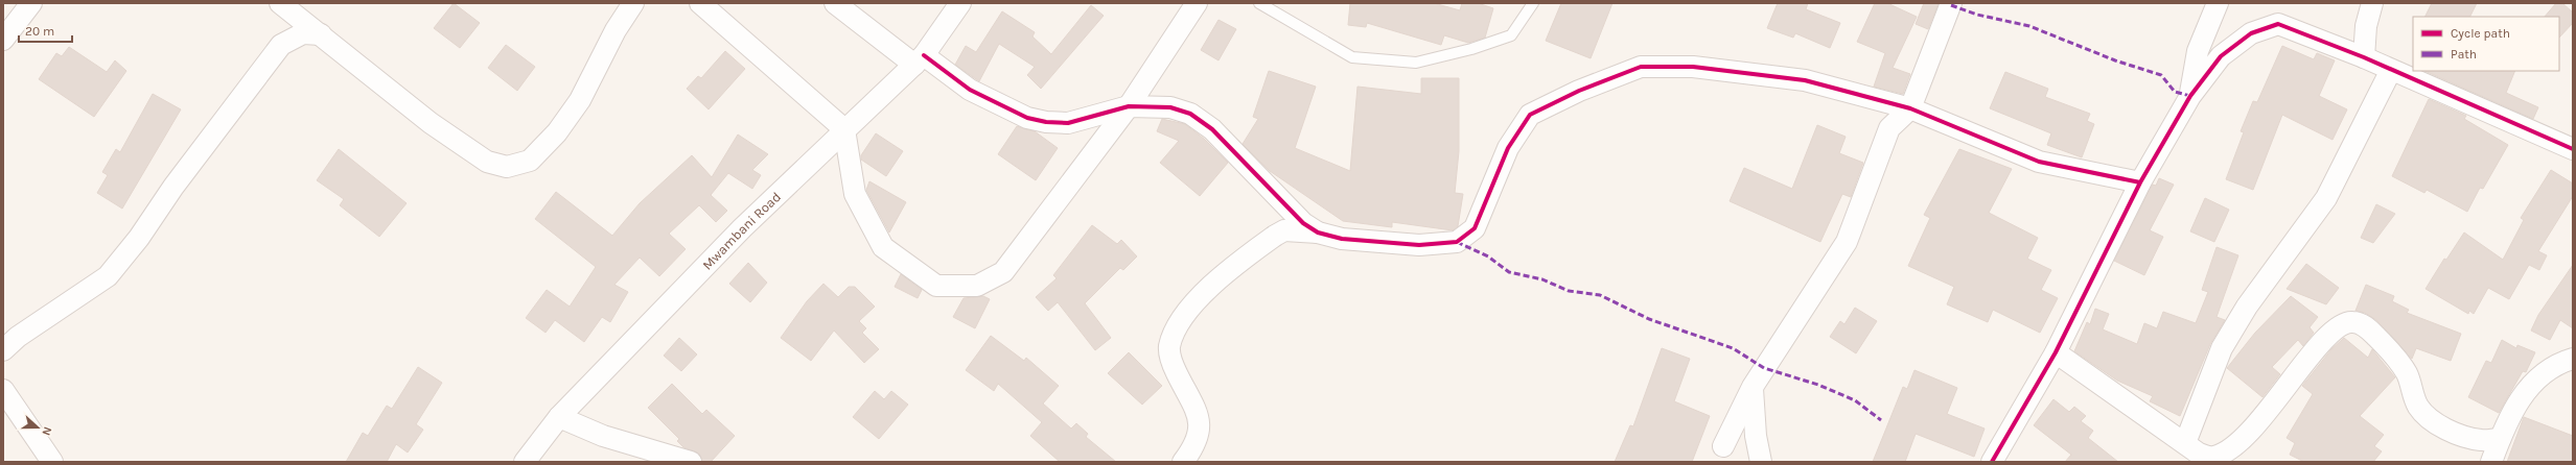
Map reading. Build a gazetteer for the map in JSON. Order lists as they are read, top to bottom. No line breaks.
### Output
{"streets":{"street":["Mwambani Road"]},"legend":["Cycle path","Path"],"scale_bar":"20 m","north":"right"}
